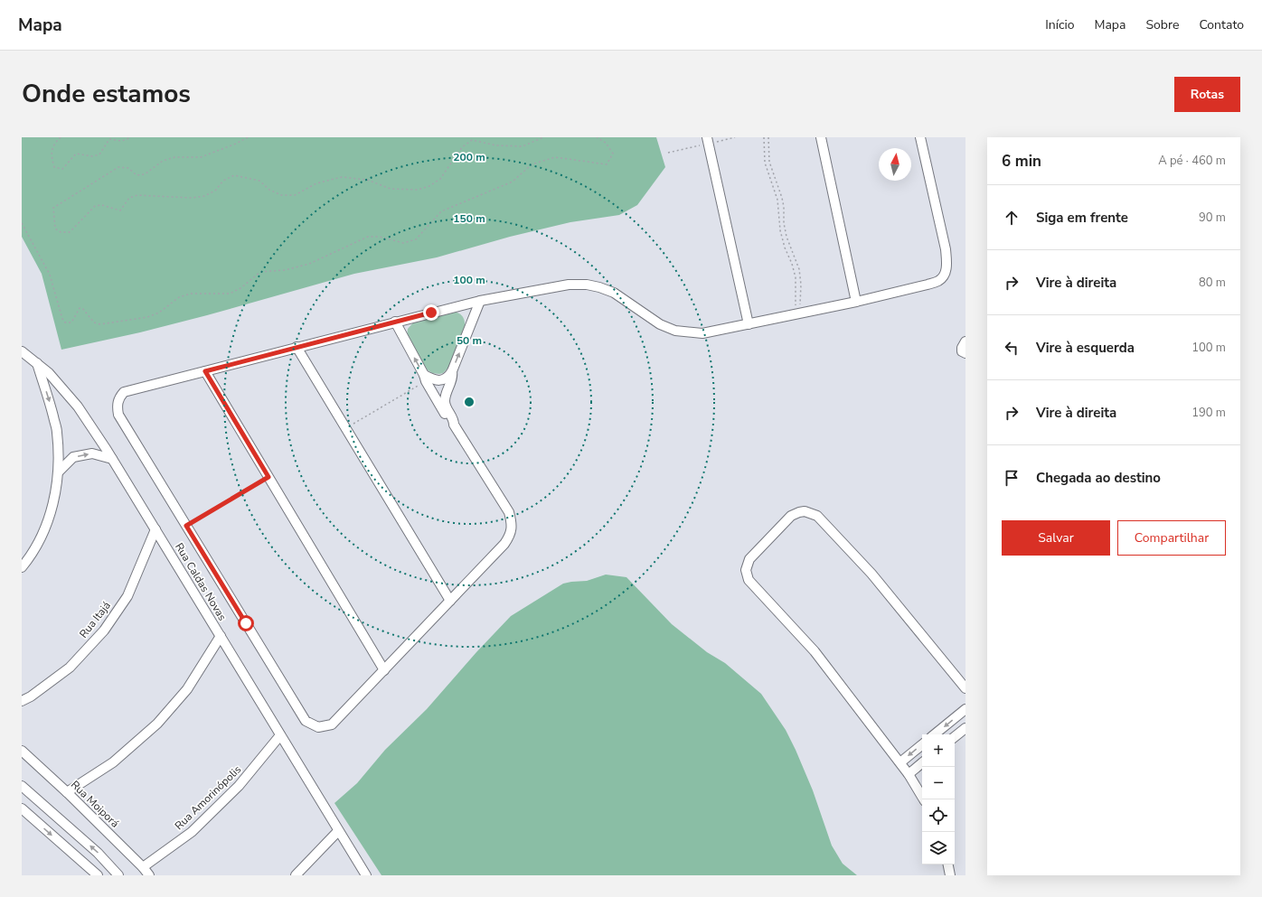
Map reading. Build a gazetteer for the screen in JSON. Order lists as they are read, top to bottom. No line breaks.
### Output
{"streets":{"street":["Rua Caldas Novas","Rua Itajá","Rua Amorinópolis","Rua Moiporá"]},"crossings":[["Rua Caldas Novas","Rua Itajá"],["Rua Caldas Novas","Rua Amorinópolis"],["Rua Amorinópolis","Rua Moiporá"]],"north":"top","page":{"header":"Mapa","nav":["Início","Mapa","Sobre","Contato"],"title":"Onde estamos","buttons":["Rotas",["Salvar","Compartilhar"]],"heading":["6 min","A pé · 460 m"],"list":[["Siga em frente","90 m"],["Vire à direita","80 m"],["Vire à esquerda","100 m"],["Vire à direita","190 m"],"Chegada ao destino"],"map_buttons":["+","−"]},"rings":["200 m","150 m","100 m","50 m"]}
